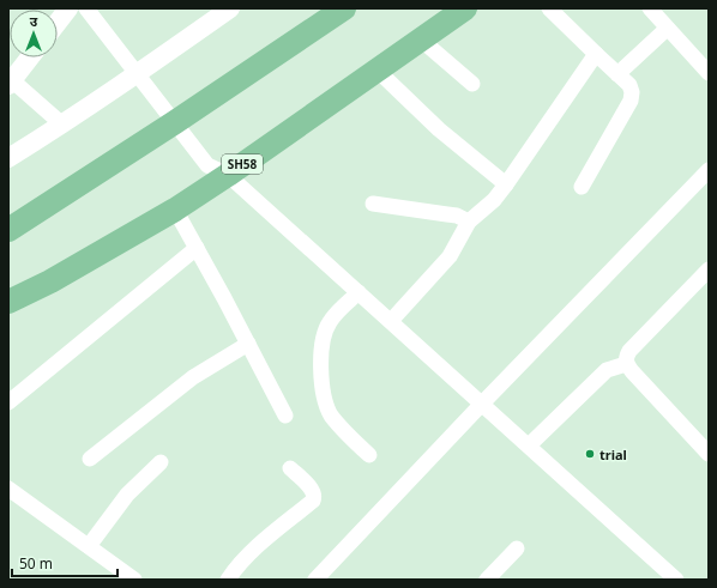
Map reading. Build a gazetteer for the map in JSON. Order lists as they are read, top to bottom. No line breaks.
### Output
{"streets":{"main road":["SH58"]},"places":["trial"],"scale_bar":"50 m","north":"top"}
